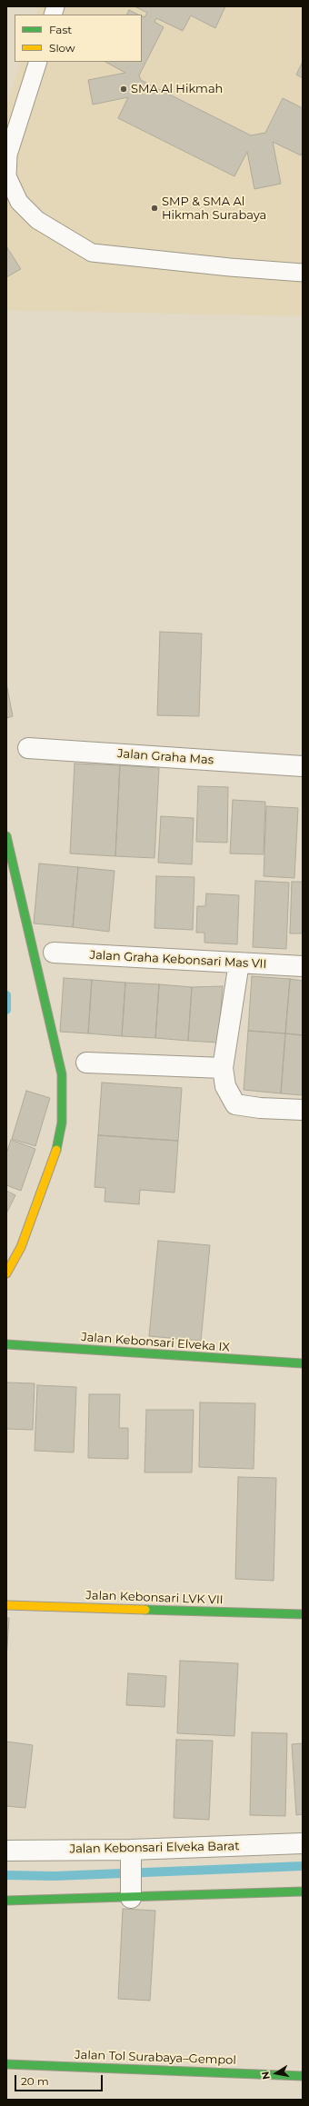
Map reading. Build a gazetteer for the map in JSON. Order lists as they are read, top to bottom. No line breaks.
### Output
{"streets":{"main road":["Jalan Kebonsari Elveka IX","Jalan Kebonsari LVK VII","Jalan Tol Surabaya–Gempol"],"street":["Jalan Graha Mas","Jalan Graha Kebonsari Mas VII","Jalan Kebonsari Elveka Barat"]},"places":["SMA Al Hikmah","SMP & SMA Al Hikmah Surabaya"],"legend":["Fast","Slow"],"scale_bar":"20 m","north":"left"}
